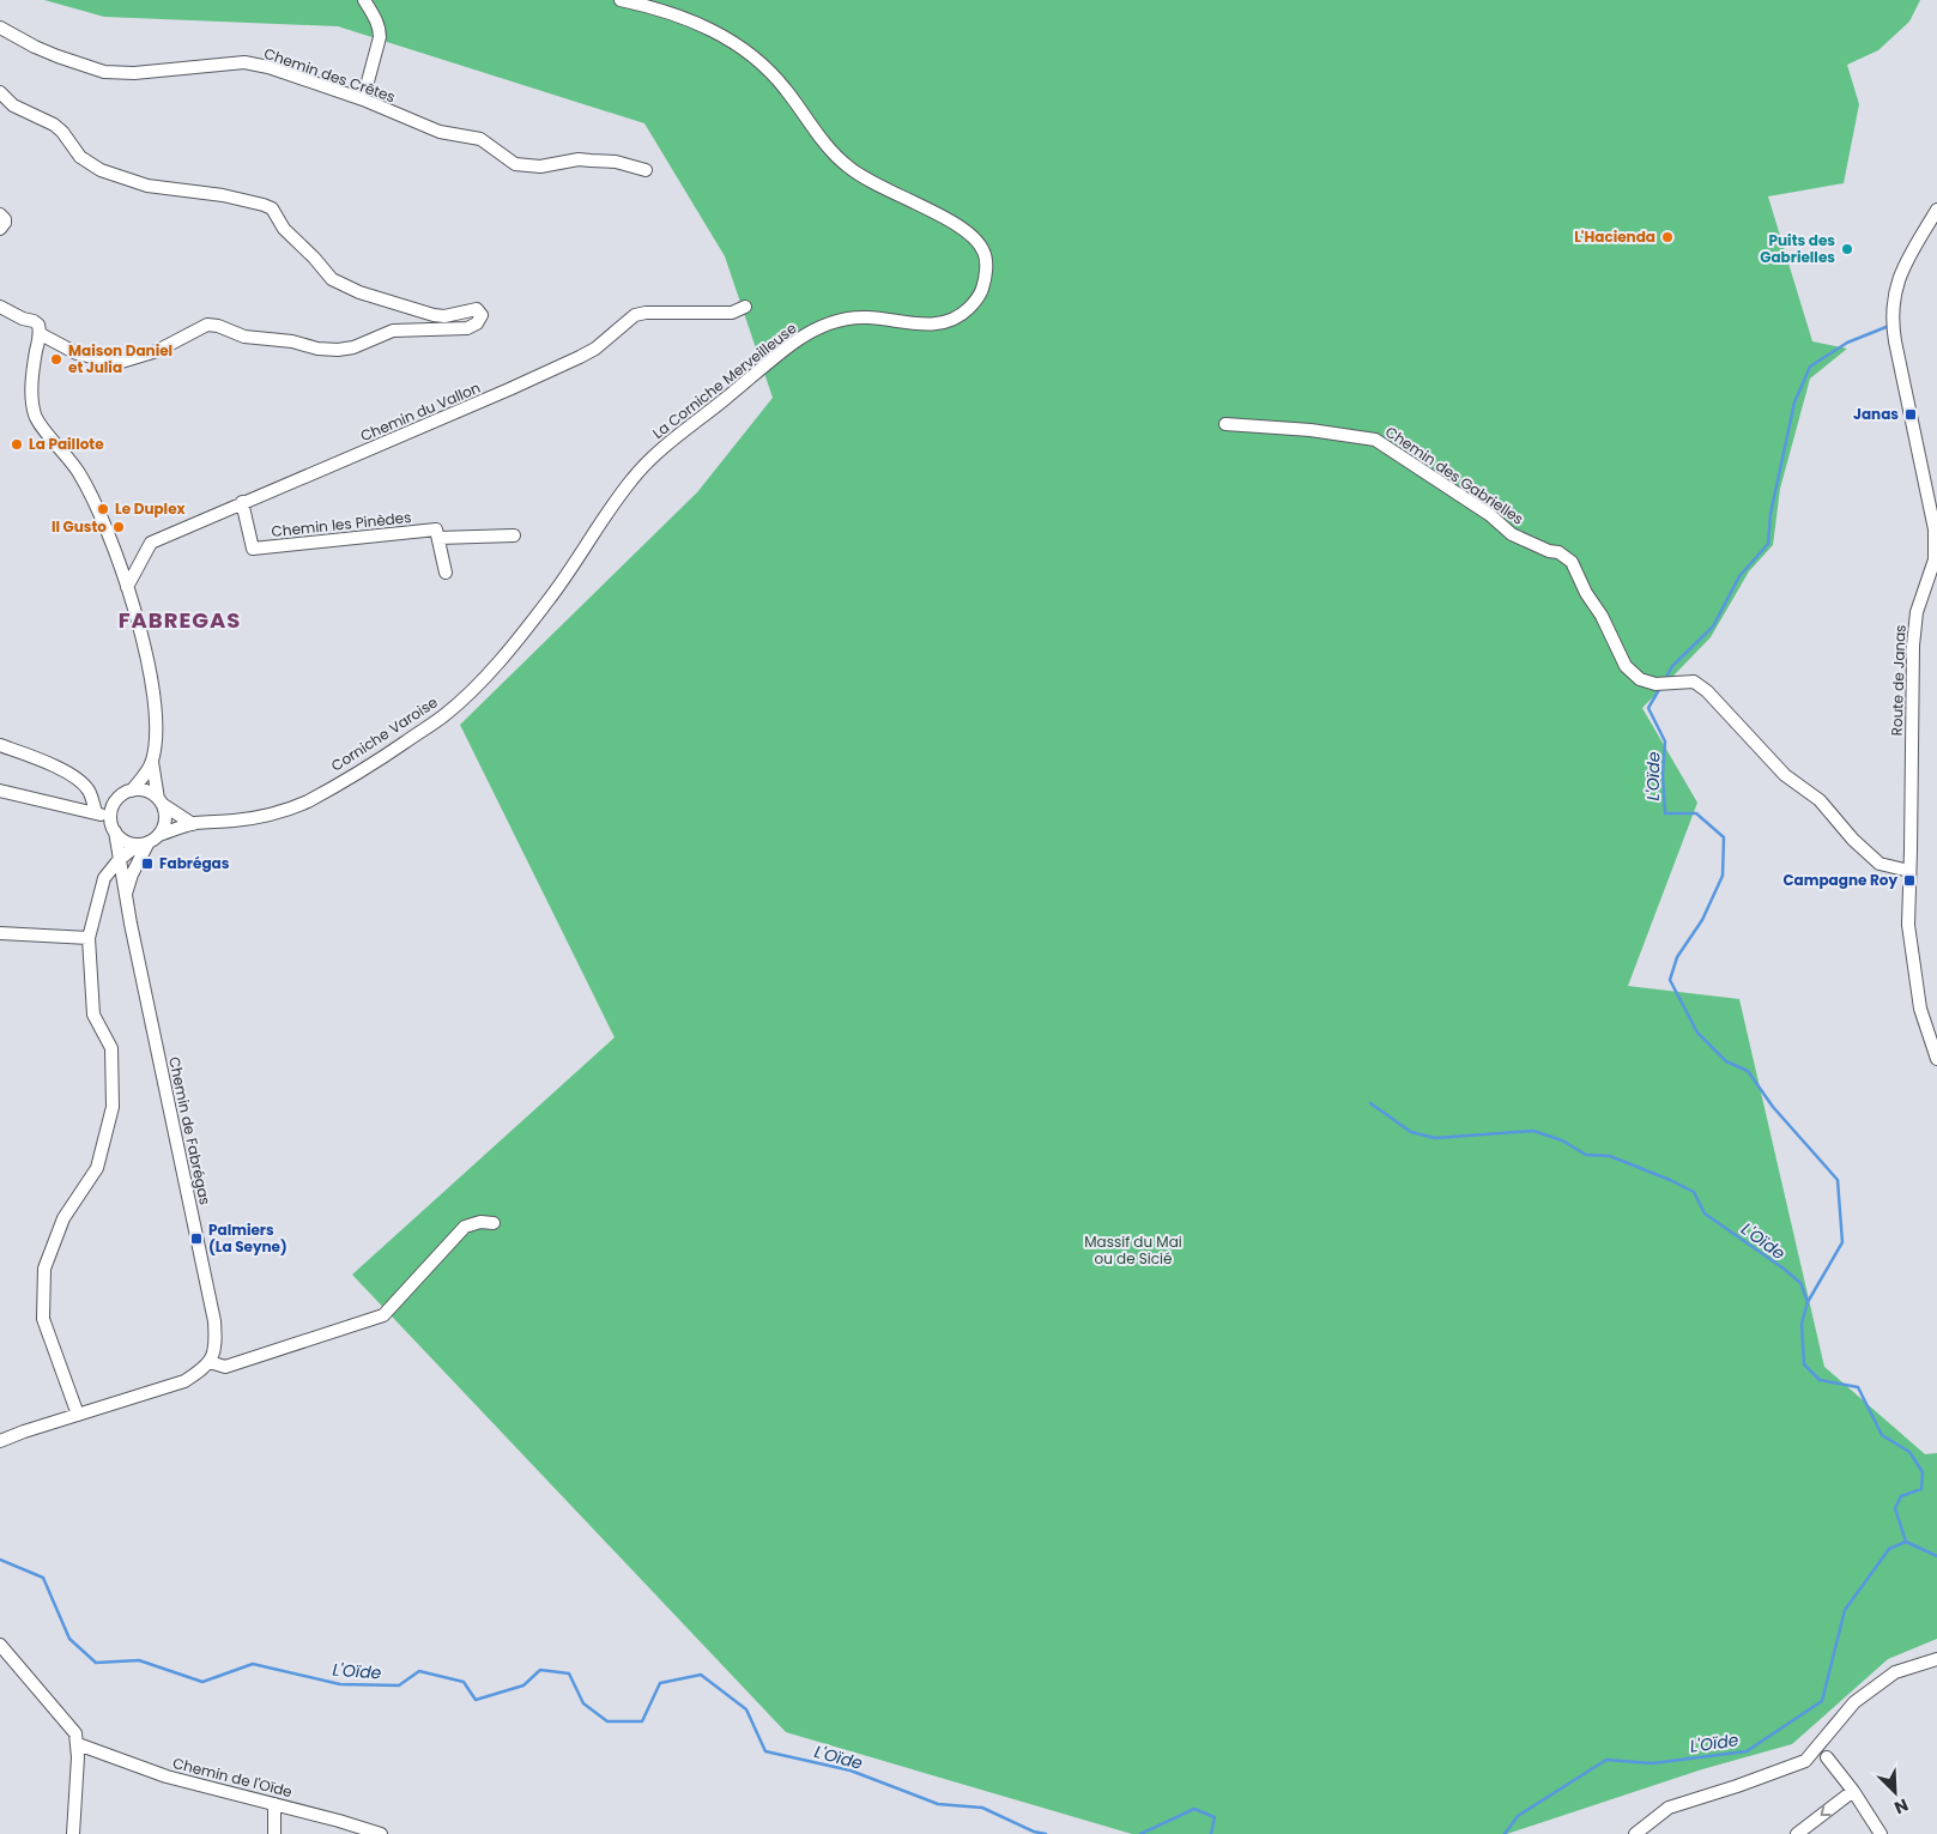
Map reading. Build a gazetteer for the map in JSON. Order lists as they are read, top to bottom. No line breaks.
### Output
{"streets":{"street":["Chemin des Crêtes","La Corniche Merveilleuse","Chemin du Vallon","Chemin des Gabrielles","Chemin les Pinèdes","Route de Janas","Corniche Varoise","Chemin de Fabrégas","Chemin de l'Oïde"]},"crossings":[["La Corniche Merveilleuse","Corniche Varoise"],["Chemin du Vallon","Chemin les Pinèdes"],["Chemin des Gabrielles","Route de Janas"],["Corniche Varoise","Chemin de Fabrégas"]],"districts":["FABREGAS"],"water":["L'Oïde"],"parks":["Massif du Mai ou de Sicié"],"places":{"other":["L'Hacienda","Puits des Gabrielles","Maison Daniel et Julia","La Paillote","Le Duplex","Il Gusto"],"transit":["Janas","Fabrégas","Campagne Roy","Palmiers (La Seyne)"]},"north":"bottom right"}
